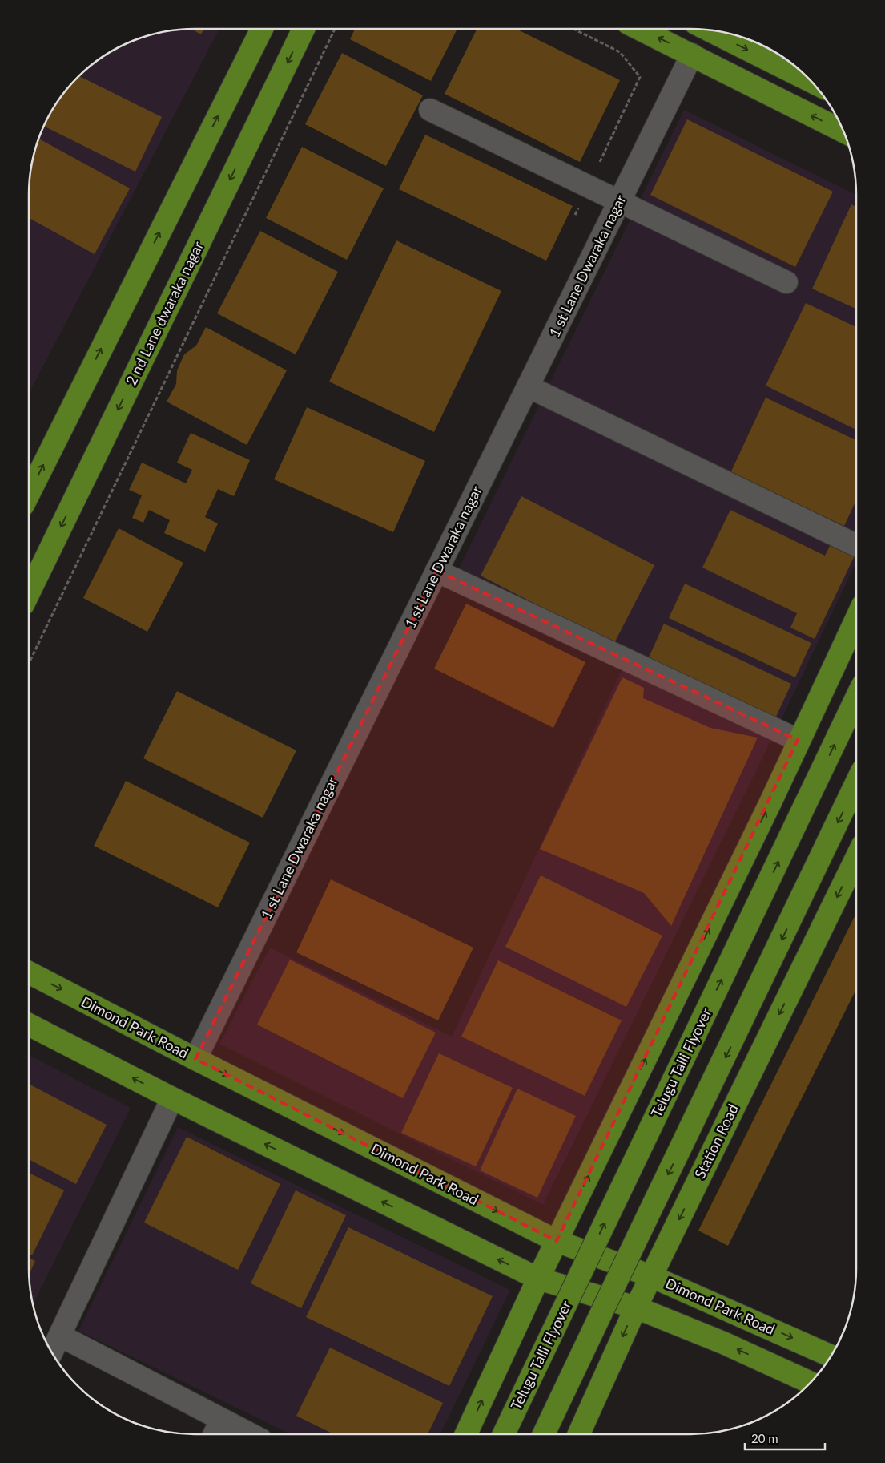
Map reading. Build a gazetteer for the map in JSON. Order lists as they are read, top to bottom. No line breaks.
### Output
{"streets":{"main road":["2 nd Lane dwaraka nagar","Dimond Park Road","Telugu Talli Flyover","Station Road"],"street":["1 st Lane Dwaraka nagar"]},"crossings":[["1 st Lane Dwaraka nagar","Dimond Park Road"],["Dimond Park Road","Station Road"]],"scale_bar":"20 m"}
